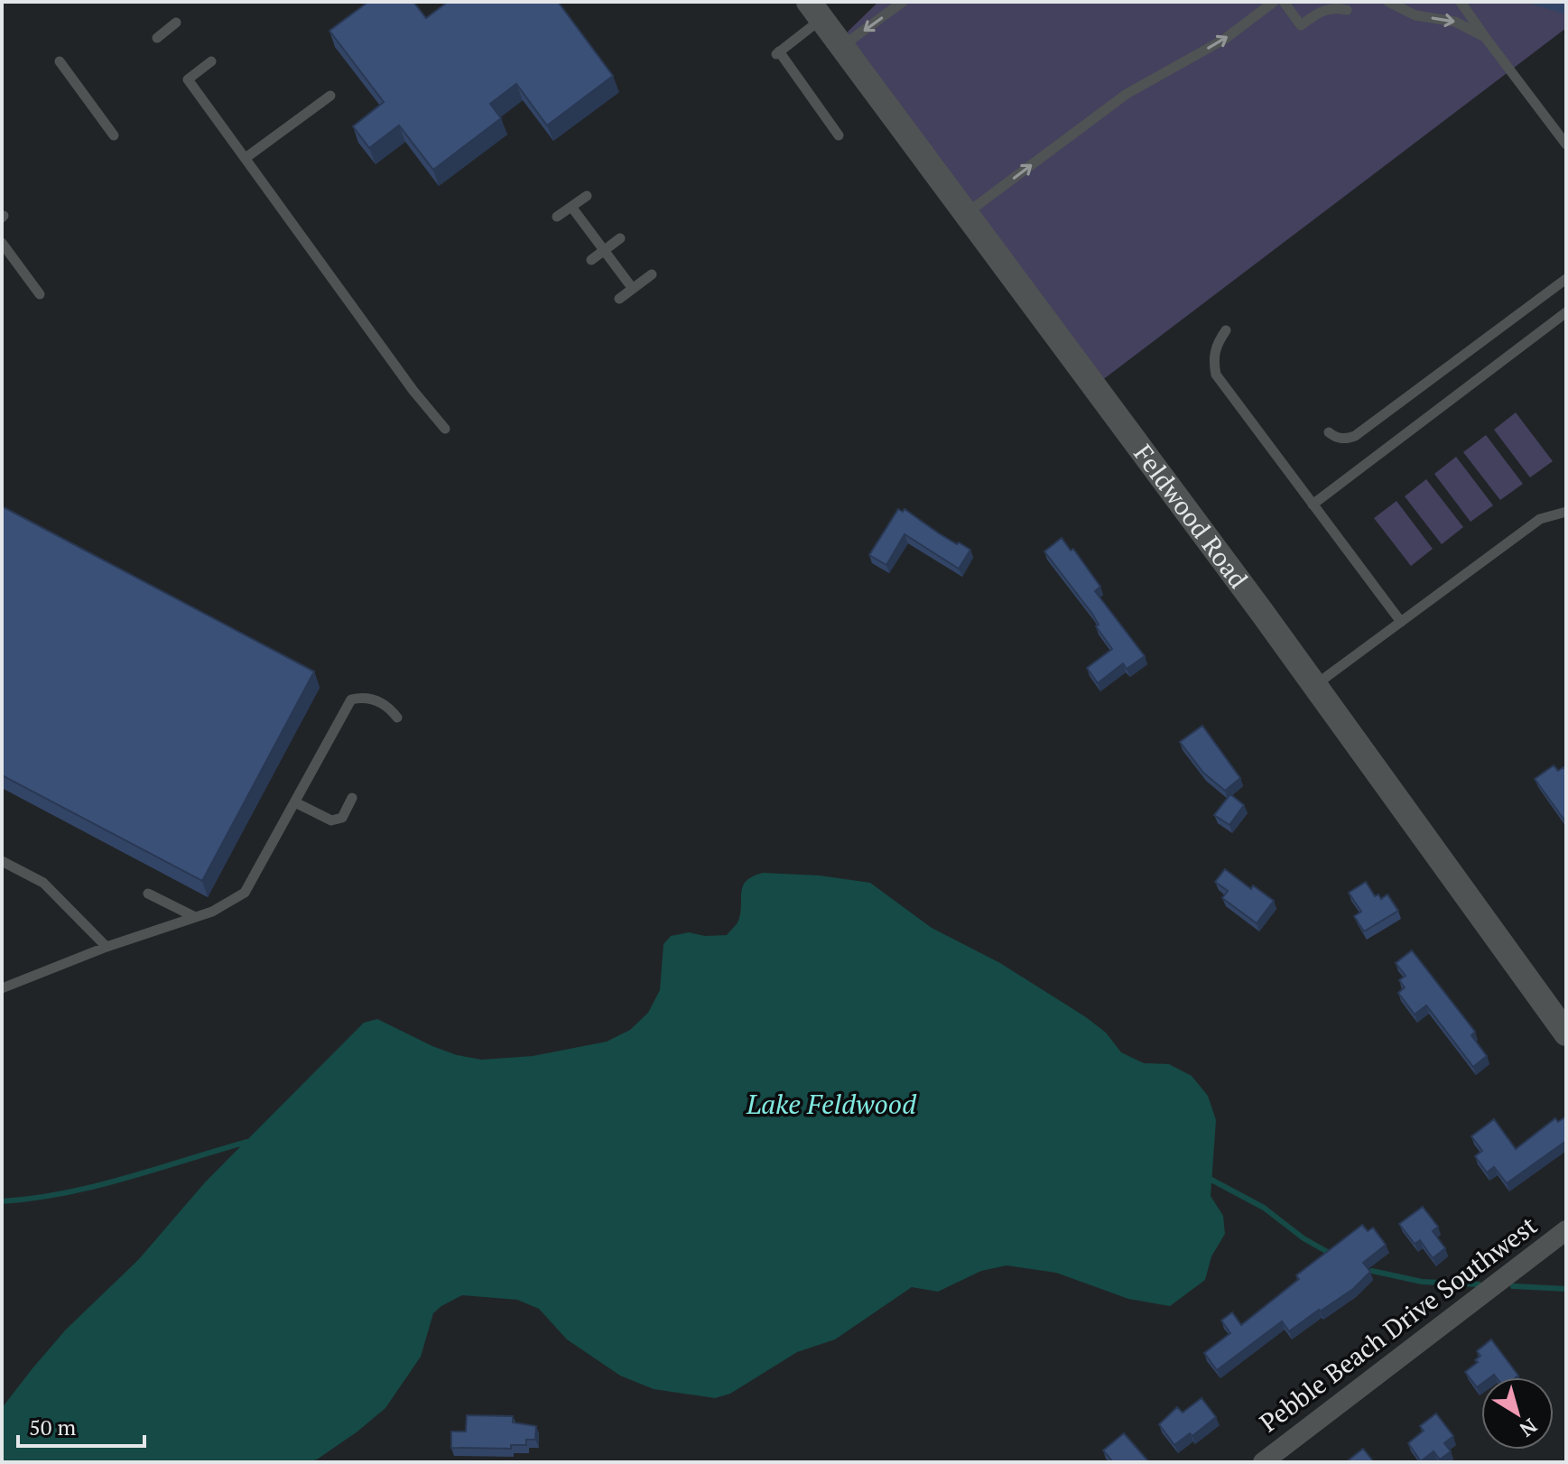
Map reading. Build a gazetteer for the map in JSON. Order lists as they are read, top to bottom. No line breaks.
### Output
{"streets":{"street":["Feldwood Road","Pebble Beach Drive Southwest"]},"water":["Lake Feldwood"],"scale_bar":"50 m","north":"bottom right"}
